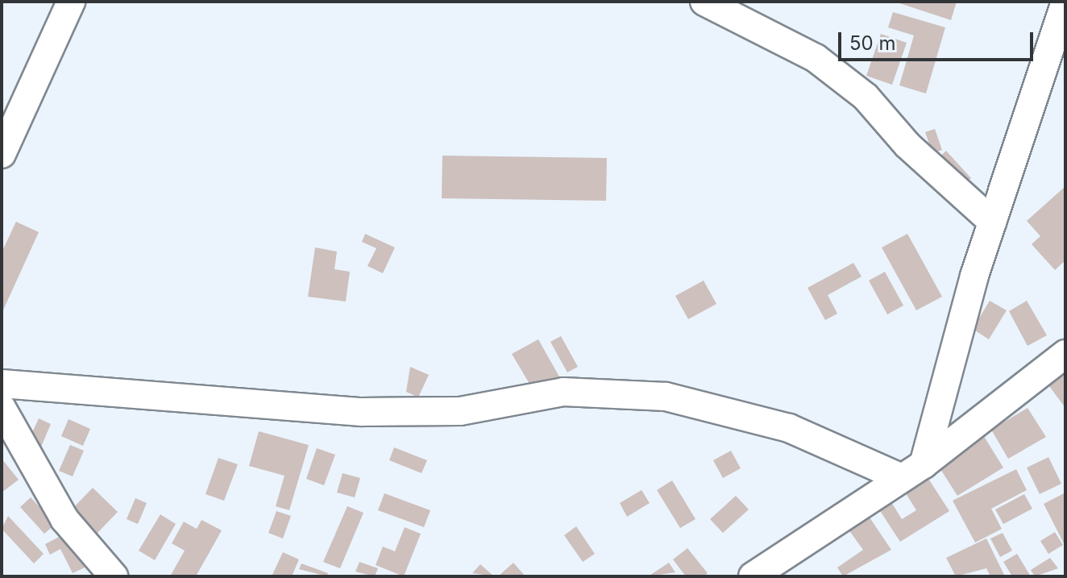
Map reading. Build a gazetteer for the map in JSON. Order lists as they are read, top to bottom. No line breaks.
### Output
{"scale_bar":"50 m"}
